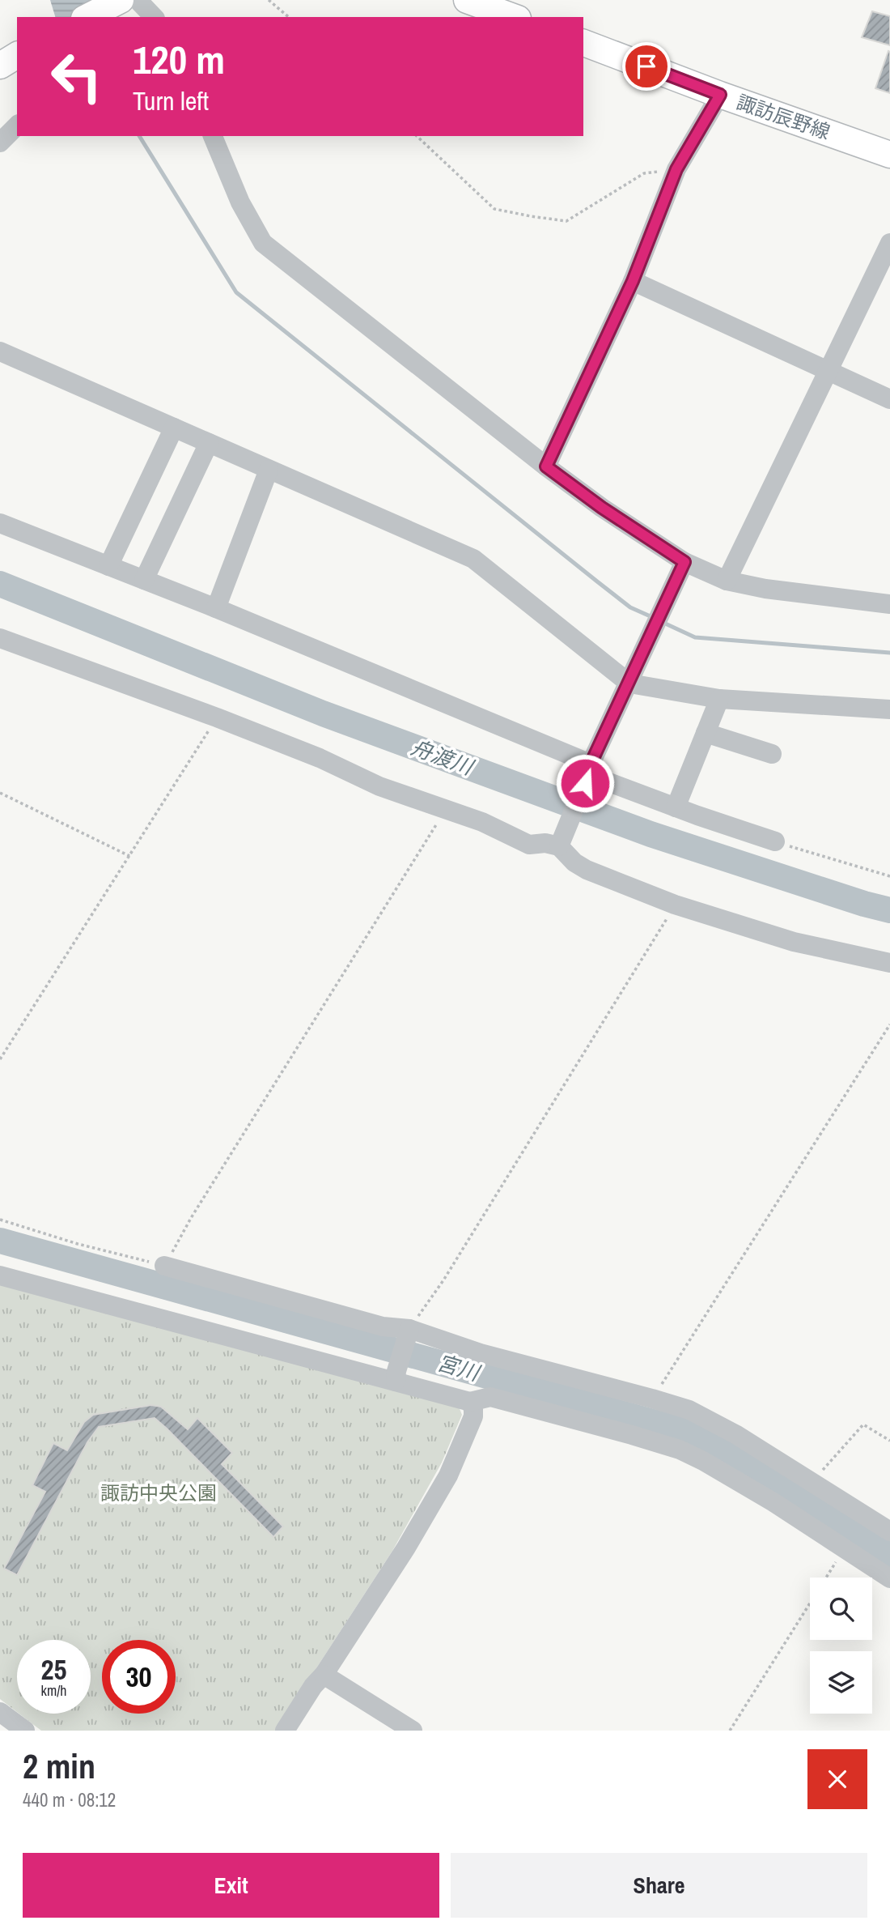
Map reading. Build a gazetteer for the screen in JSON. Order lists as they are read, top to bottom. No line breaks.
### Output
{"streets":{"main road":["諏訪辰野線"]},"water":["舟渡川","宮川"],"parks":["諏訪中央公園"],"page":{"turn":["120 m","Turn left"],"speed":"25 km/h","limit":"30","heading":["2 min","440 m · 08:12"],"buttons":["Exit","Share"]}}
